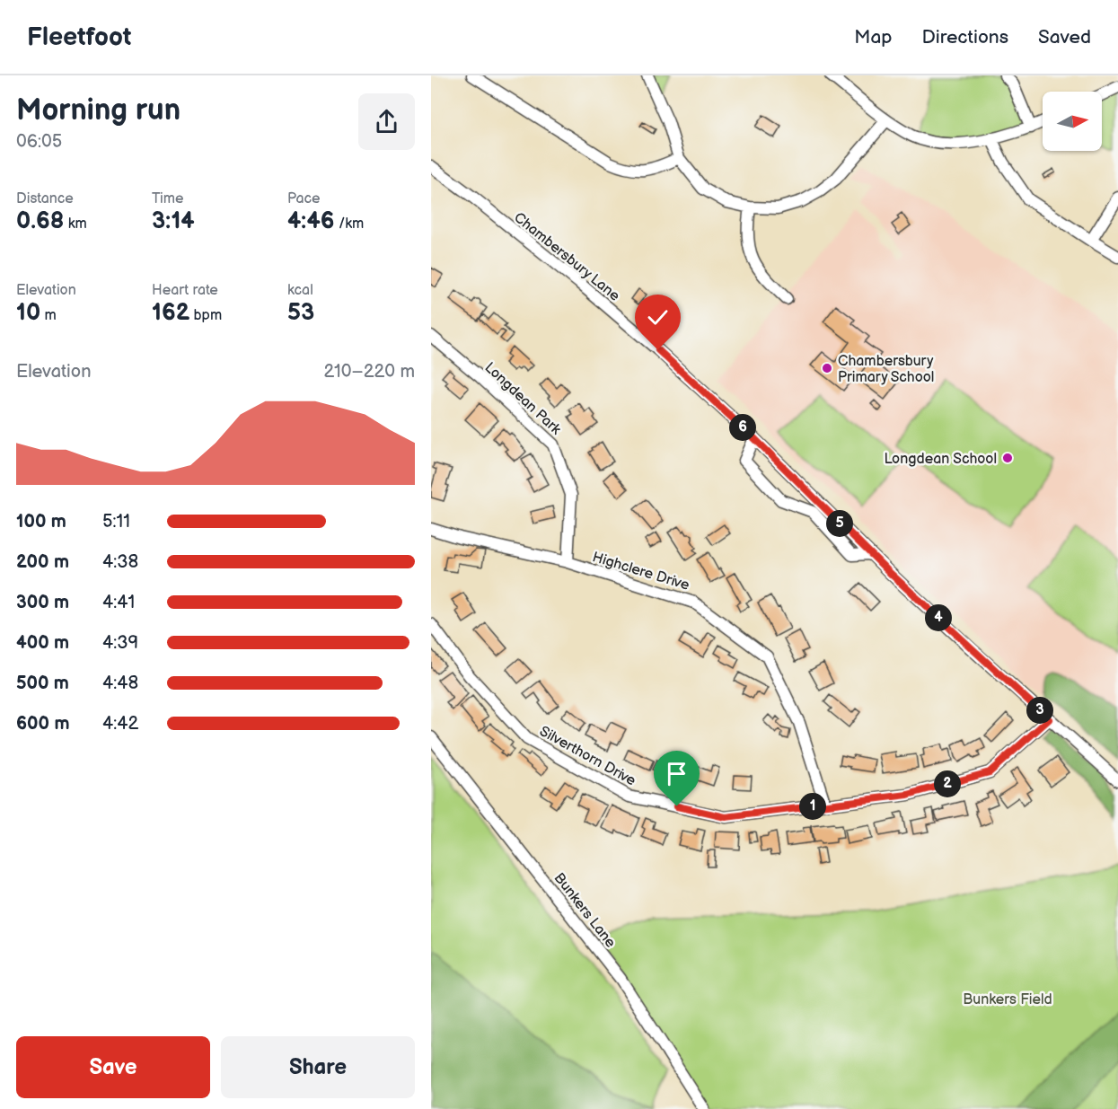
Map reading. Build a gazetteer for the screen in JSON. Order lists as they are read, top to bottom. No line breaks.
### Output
{"streets":{"street":["Chambersbury Lane","Longdean Park","Highclere Drive","Silverthorn Drive","Bunkers Lane"]},"crossings":[["Chambersbury Lane","Silverthorn Drive"],["Longdean Park","Highclere Drive"],["Highclere Drive","Silverthorn Drive"]],"parks":["Bunkers Field"],"places":["Chambersbury Primary School","Longdean School"],"north":"right","page":{"header":"Fleetfoot","nav":["Map","Directions","Saved"],"heading":["Morning run","06:05"],"stats":[["Distance","0.68 km"],["Time","3:14"],["Pace","4:46 /km"],["Elevation","10 m"],["Heart rate","162 bpm"],["kcal","53"]],"chart":["Elevation","210–220 m"],"pins":["6","5","4","3","2","1"],"list":[{"name":"100 m","note":"5:11"},{"name":"200 m","note":"4:38"},{"name":"300 m","note":"4:41"},{"name":"400 m","note":"4:39"},{"name":"500 m","note":"4:48"},{"name":"600 m","note":"4:42"}],"buttons":["Save","Share"]}}
